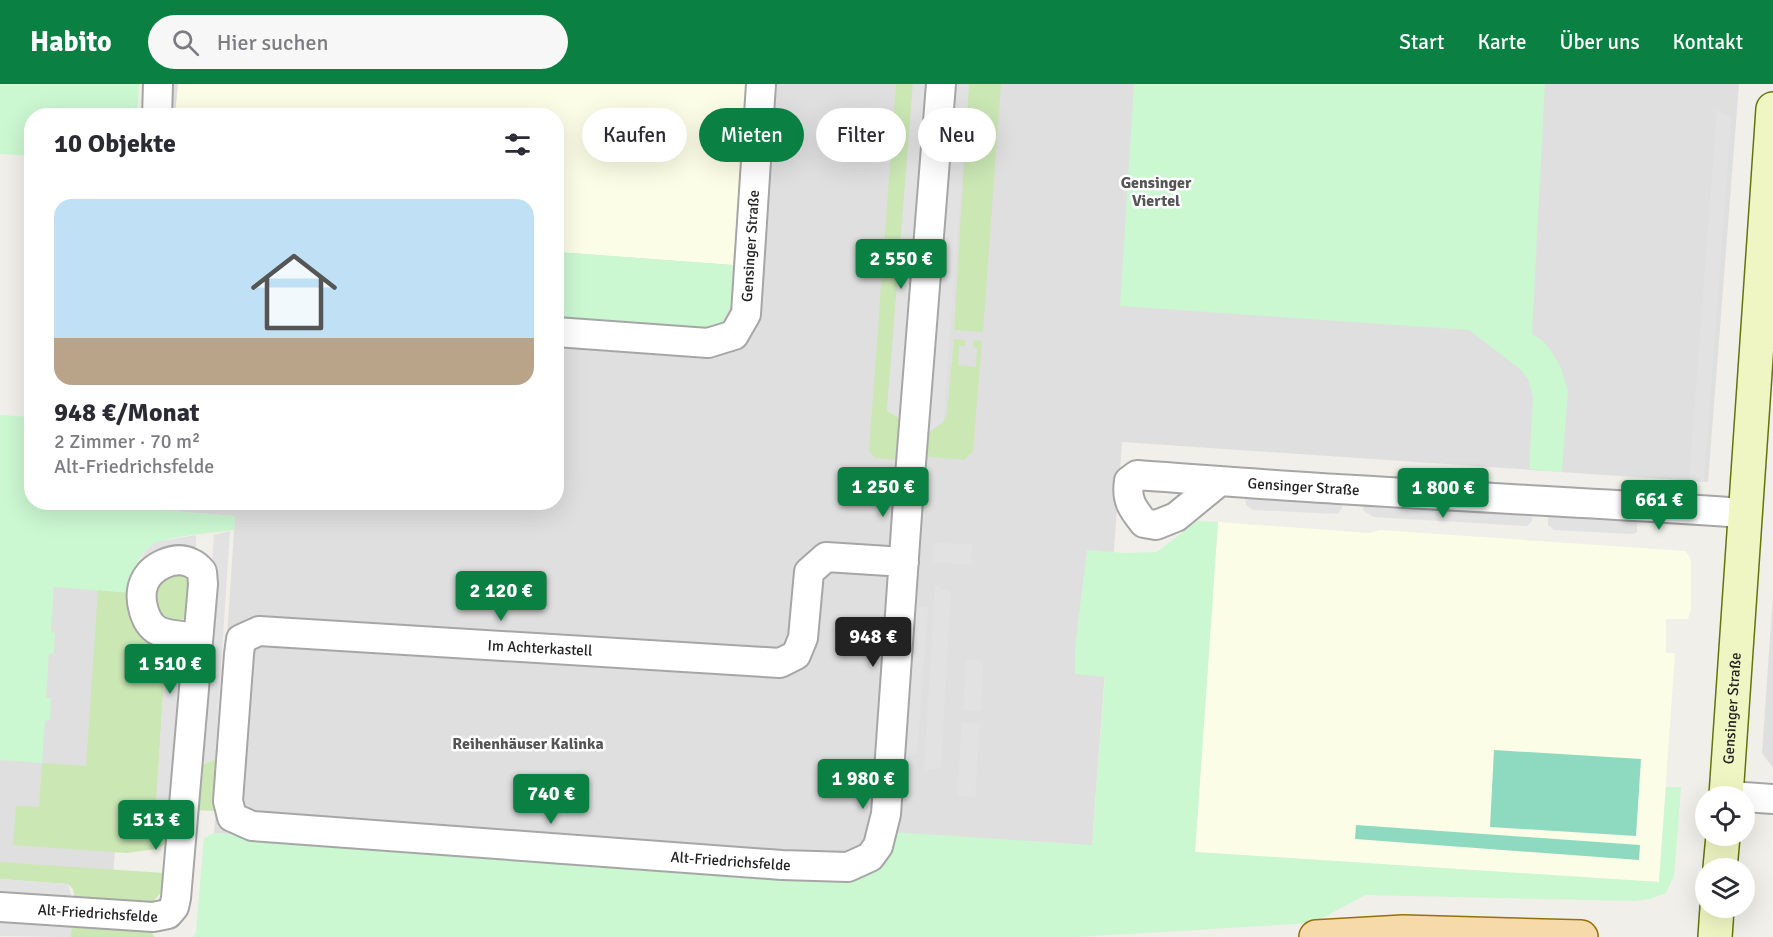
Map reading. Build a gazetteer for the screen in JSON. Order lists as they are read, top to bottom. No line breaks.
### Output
{"streets":{"street":["Gensinger Straße","Im Achterkastell","Alt-Friedrichsfelde"]},"crossings":[["Im Achterkastell","Alt-Friedrichsfelde"]],"districts":["Gensinger Viertel","Reihenhäuser Kalinka"],"page":{"header":"Habito","search":"Hier suchen","nav":["Start","Karte","Über uns","Kontakt"],"chip":["Kaufen","Mieten","Filter","Neu"],"heading":"10 Objekte","list":[{"name":"948 €/Monat","note":"2 Zimmer · 70 m² · Alt-Friedrichsfelde"}],"price":["2 550 €","1 250 €","1 800 €","661 €","2 120 €","948 €","1 510 €","1 980 €","740 €","513 €"]}}
